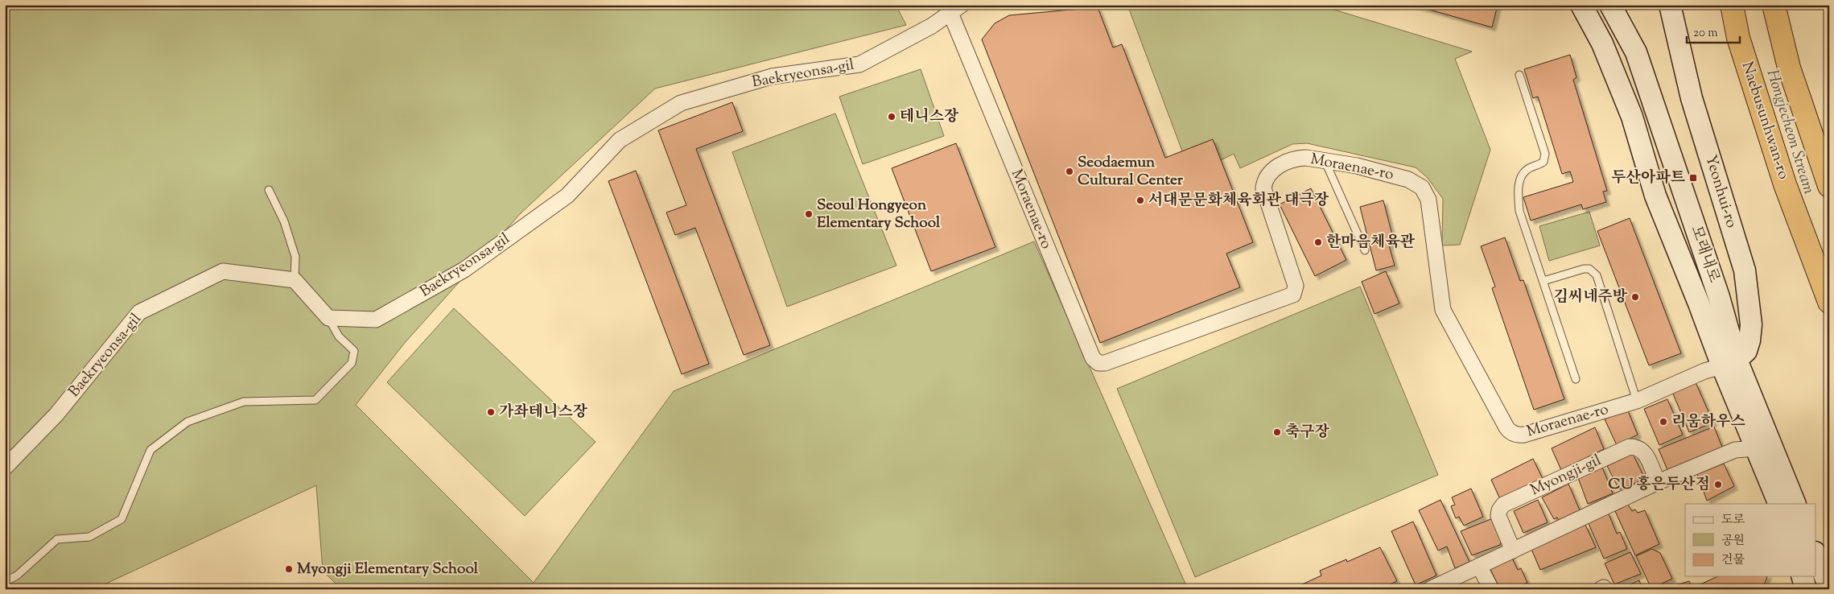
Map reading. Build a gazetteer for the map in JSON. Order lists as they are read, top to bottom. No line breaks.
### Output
{"streets":{"highway":["Naebusunhwan-ro"],"main road":["Yeonhui-ro","모래내로"],"street":["Baekryeonsa-gil","Moraenae-ro","Myongji-gil"]},"crossings":[["Baekryeonsa-gil","Moraenae-ro"],["Moraenae-ro","Yeonhui-ro"],["Moraenae-ro","모래내로"],["Yeonhui-ro","모래내로"]],"water":["Hongjecheon Stream"],"places":{"other":["테니스장","Seodaemun Cultural Center","서대문문화체육회관 대극장","Seoul Hongyeon Elementary School","한마음체육관","김씨네주방","가좌테니스장","리움하우스","축구장","CU 홍은두산점","Myongji Elementary School"],"transit":["두산아파트"]},"legend":["도로","공원","건물"],"scale_bar":"20 m"}
